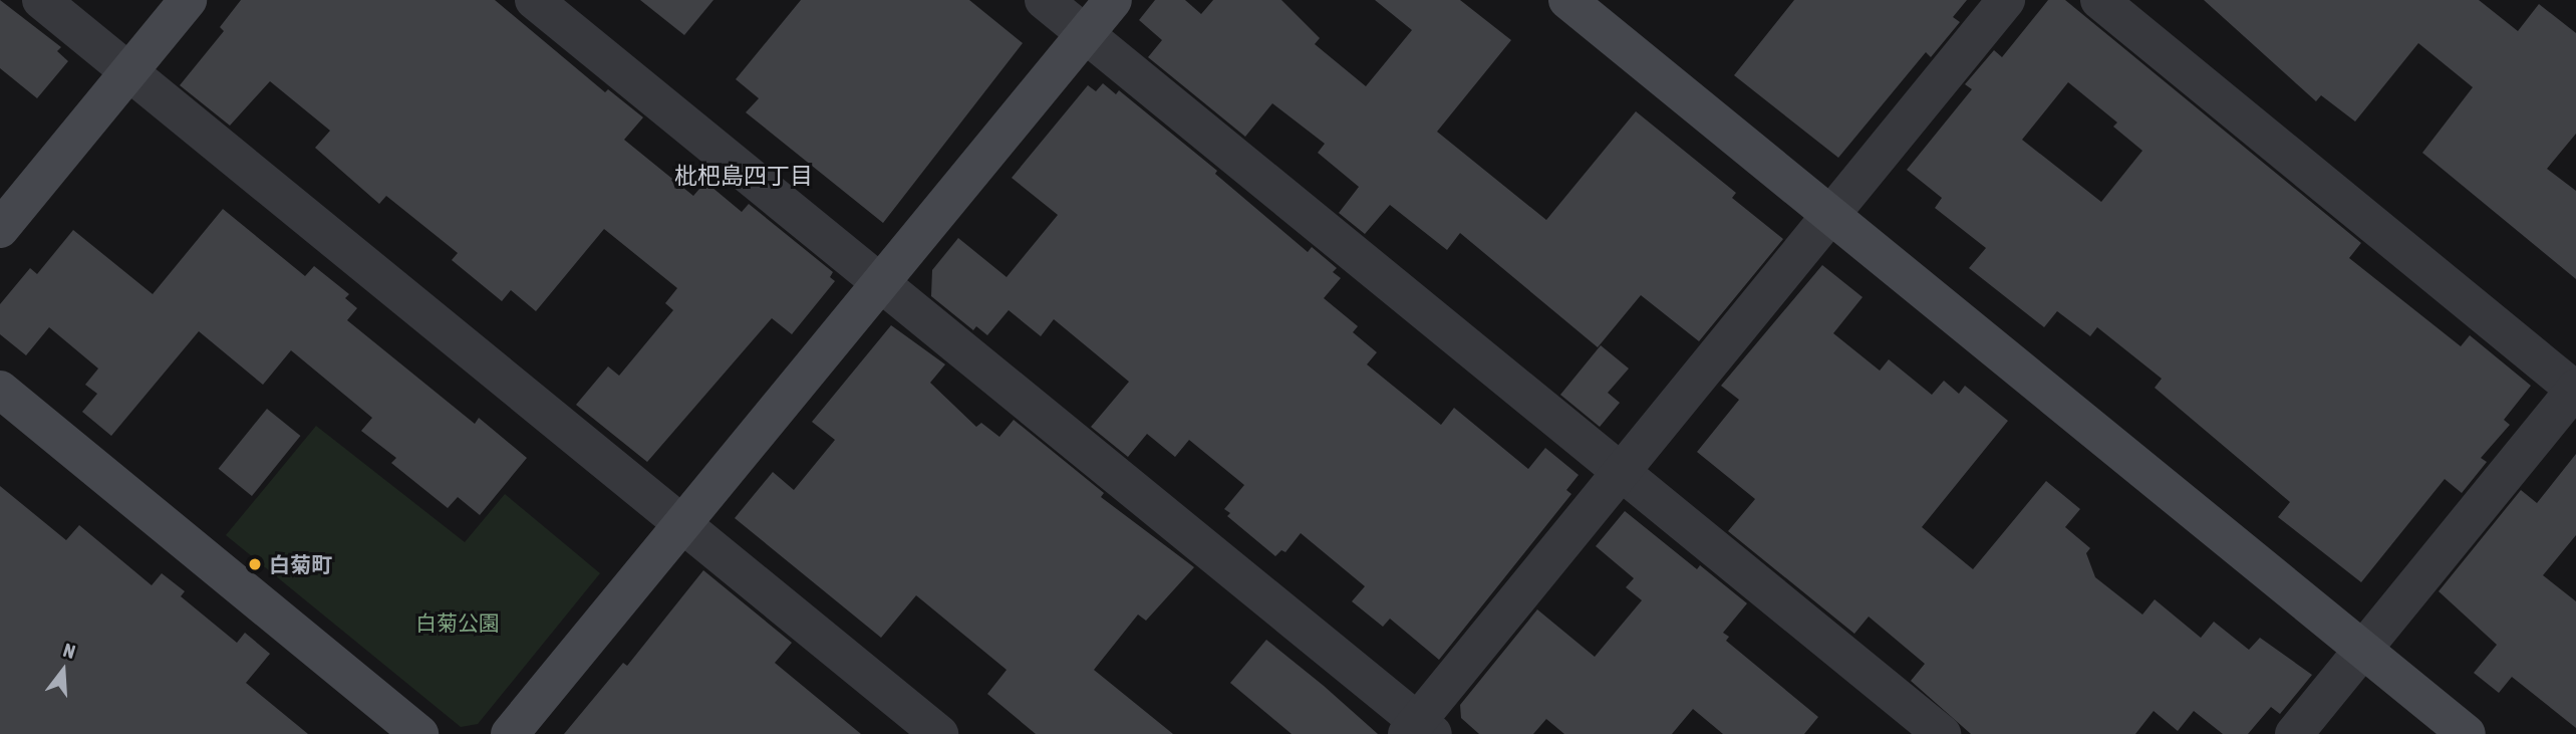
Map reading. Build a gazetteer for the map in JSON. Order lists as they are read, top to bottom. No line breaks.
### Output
{"districts":["枇杷島四丁目"],"parks":["白菊公園"],"places":["白菊町"],"north":"top"}
